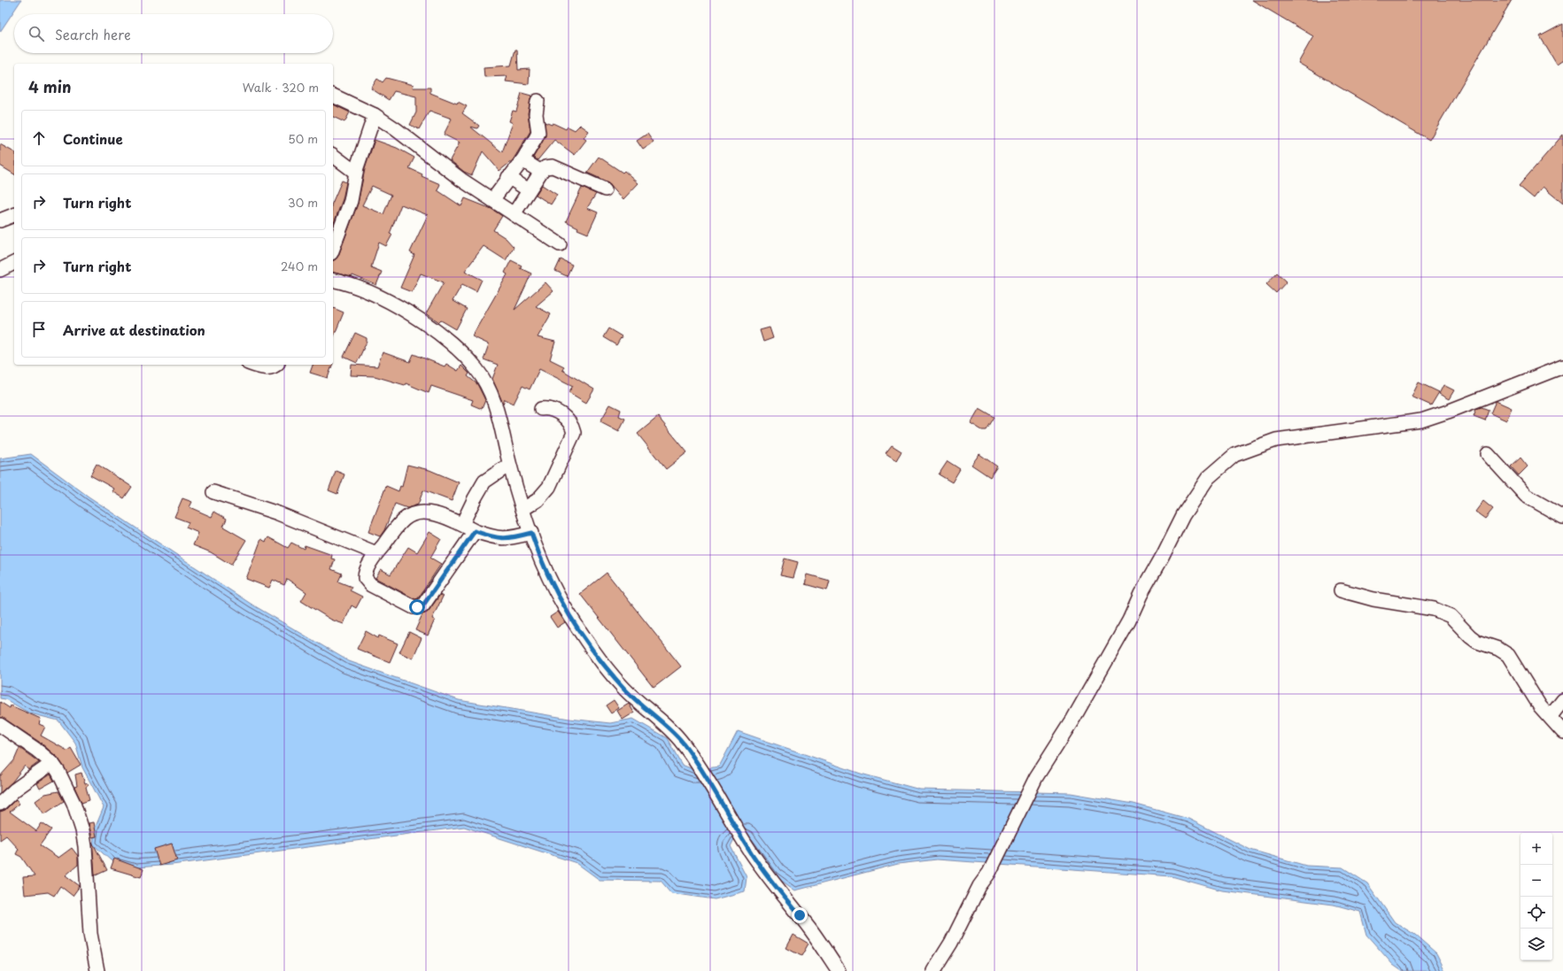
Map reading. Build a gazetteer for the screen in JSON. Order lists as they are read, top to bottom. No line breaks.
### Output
{"page":{"search":"Search here","heading":["4 min","Walk · 320 m"],"list":[["Continue","50 m"],["Turn right","30 m"],["Turn right","240 m"],"Arrive at destination"],"map_buttons":["+","−"]}}
